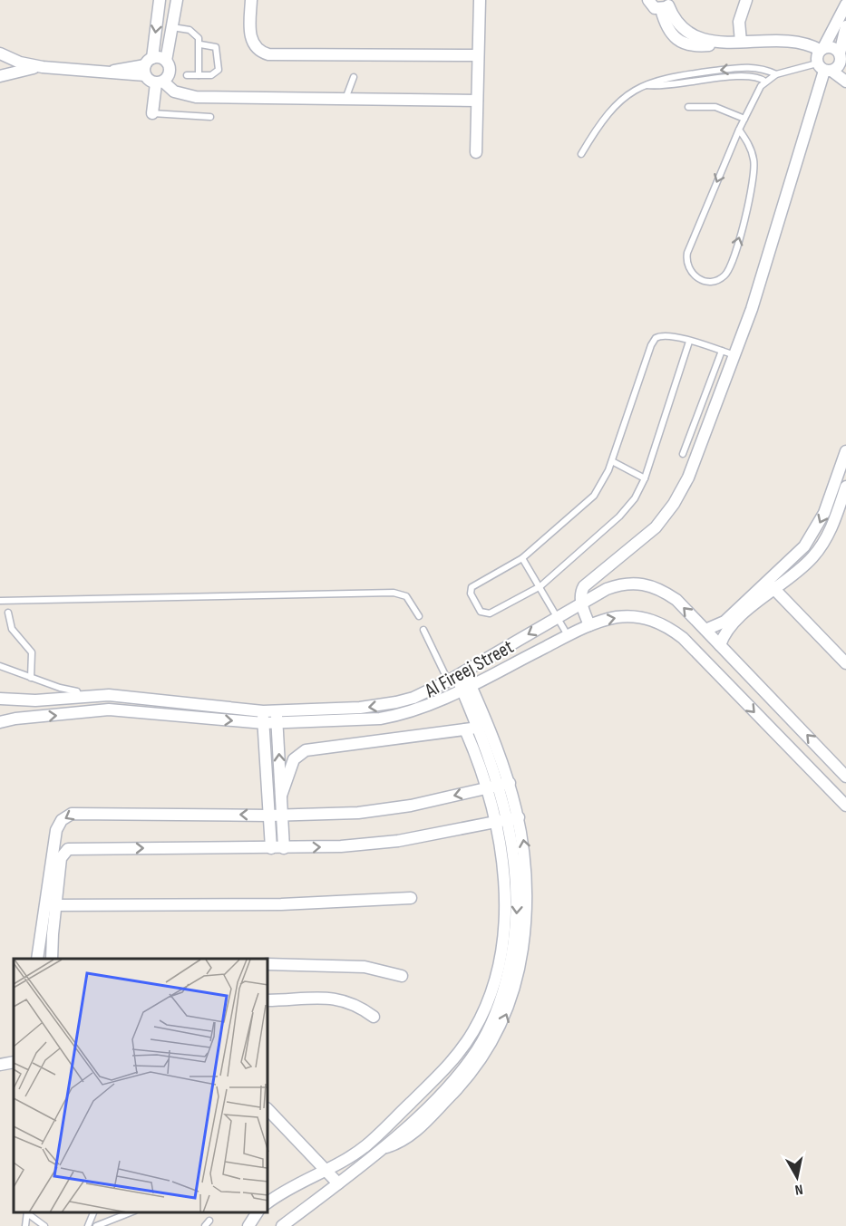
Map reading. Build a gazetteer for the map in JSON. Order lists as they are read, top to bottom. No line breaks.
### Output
{"streets":{"street":["Al Fireej Street"]},"north":"bottom"}
